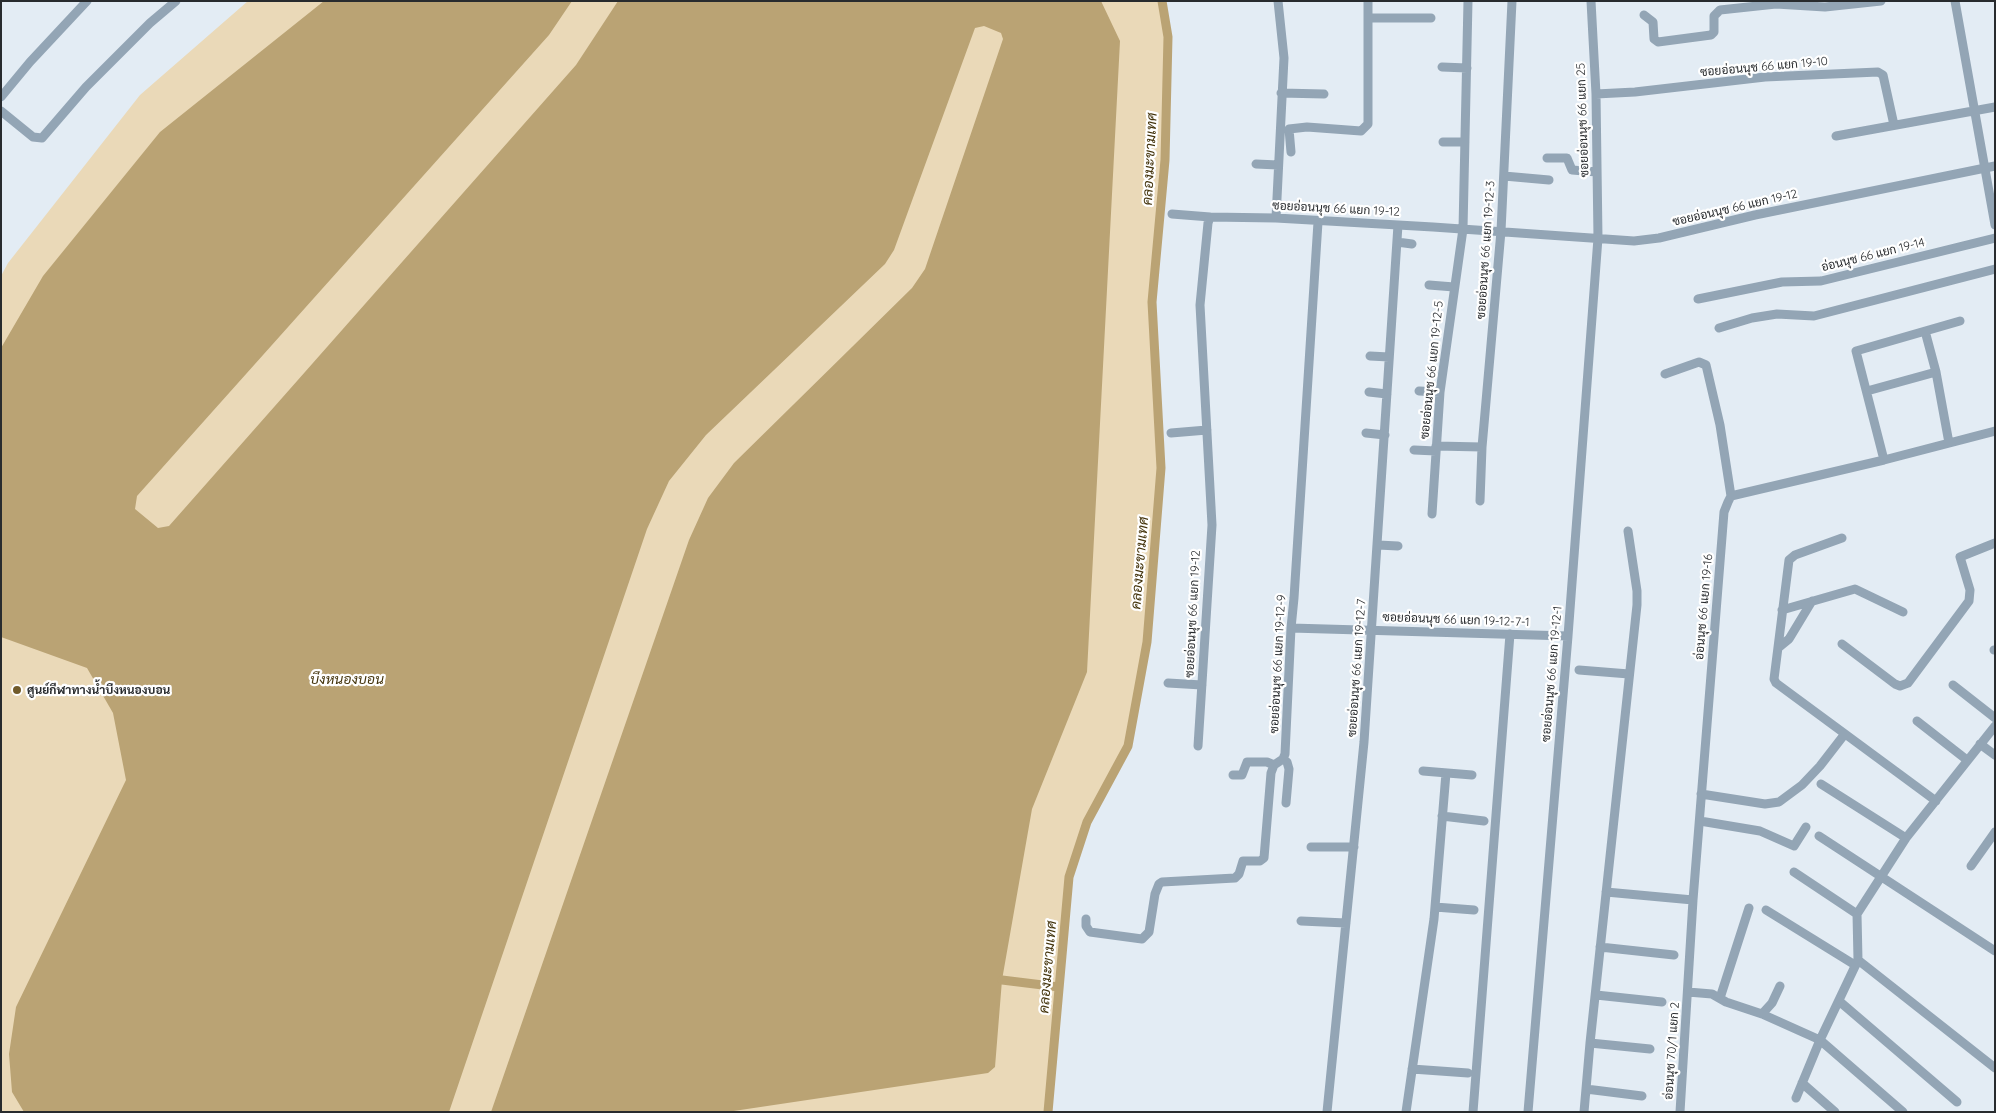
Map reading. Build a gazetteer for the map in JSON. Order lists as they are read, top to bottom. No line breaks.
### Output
{"streets":{"street":["ซอยอ่อนนุช 66 แยก 19-10","ซอยอ่อนนุช 66 แยก 25","ซอยอ่อนนุช 66 แยก 19-12","ซอยอ่อนนุช 66 แยก 19-12-3","อ่อนนุช 66 แยก 19-14","ซอยอ่อนนุช 66 แยก 19-12-5","อ่อนนุช 66 แยก 19-16","ซอยอ่อนนุช 66 แยก 19-12-7-1","ซอยอ่อนนุช 66 แยก 19-12-9","ซอยอ่อนนุช 66 แยก 19-12-7","ซอยอ่อนนุช 66 แยก 19-12-1","อ่อนนุช 70/1 แยก 2"]},"crossings":[["ซอยอ่อนนุช 66 แยก 19-10","ซอยอ่อนนุช 66 แยก 25"],["ซอยอ่อนนุช 66 แยก 25","ซอยอ่อนนุช 66 แยก 19-12"],["ซอยอ่อนนุช 66 แยก 25","ซอยอ่อนนุช 66 แยก 19-12-1"],["ซอยอ่อนนุช 66 แยก 19-12","ซอยอ่อนนุช 66 แยก 19-12-3"],["ซอยอ่อนนุช 66 แยก 19-12","ซอยอ่อนนุช 66 แยก 19-12-5"],["ซอยอ่อนนุช 66 แยก 19-12","ซอยอ่อนนุช 66 แยก 19-12-9"],["ซอยอ่อนนุช 66 แยก 19-12","ซอยอ่อนนุช 66 แยก 19-12-7"],["ซอยอ่อนนุช 66 แยก 19-12","ซอยอ่อนนุช 66 แยก 19-12-1"],["อ่อนนุช 66 แยก 19-16","อ่อนนุช 70/1 แยก 2"],["ซอยอ่อนนุช 66 แยก 19-12-7-1","ซอยอ่อนนุช 66 แยก 19-12-9"],["ซอยอ่อนนุช 66 แยก 19-12-7-1","ซอยอ่อนนุช 66 แยก 19-12-7"],["ซอยอ่อนนุช 66 แยก 19-12-7-1","ซอยอ่อนนุช 66 แยก 19-12-1"]],"water":["คลองมะขามเทศ","บึงหนองบอน"],"places":["ศูนย์กีฬาทางน้ำบึงหนองบอน"]}
